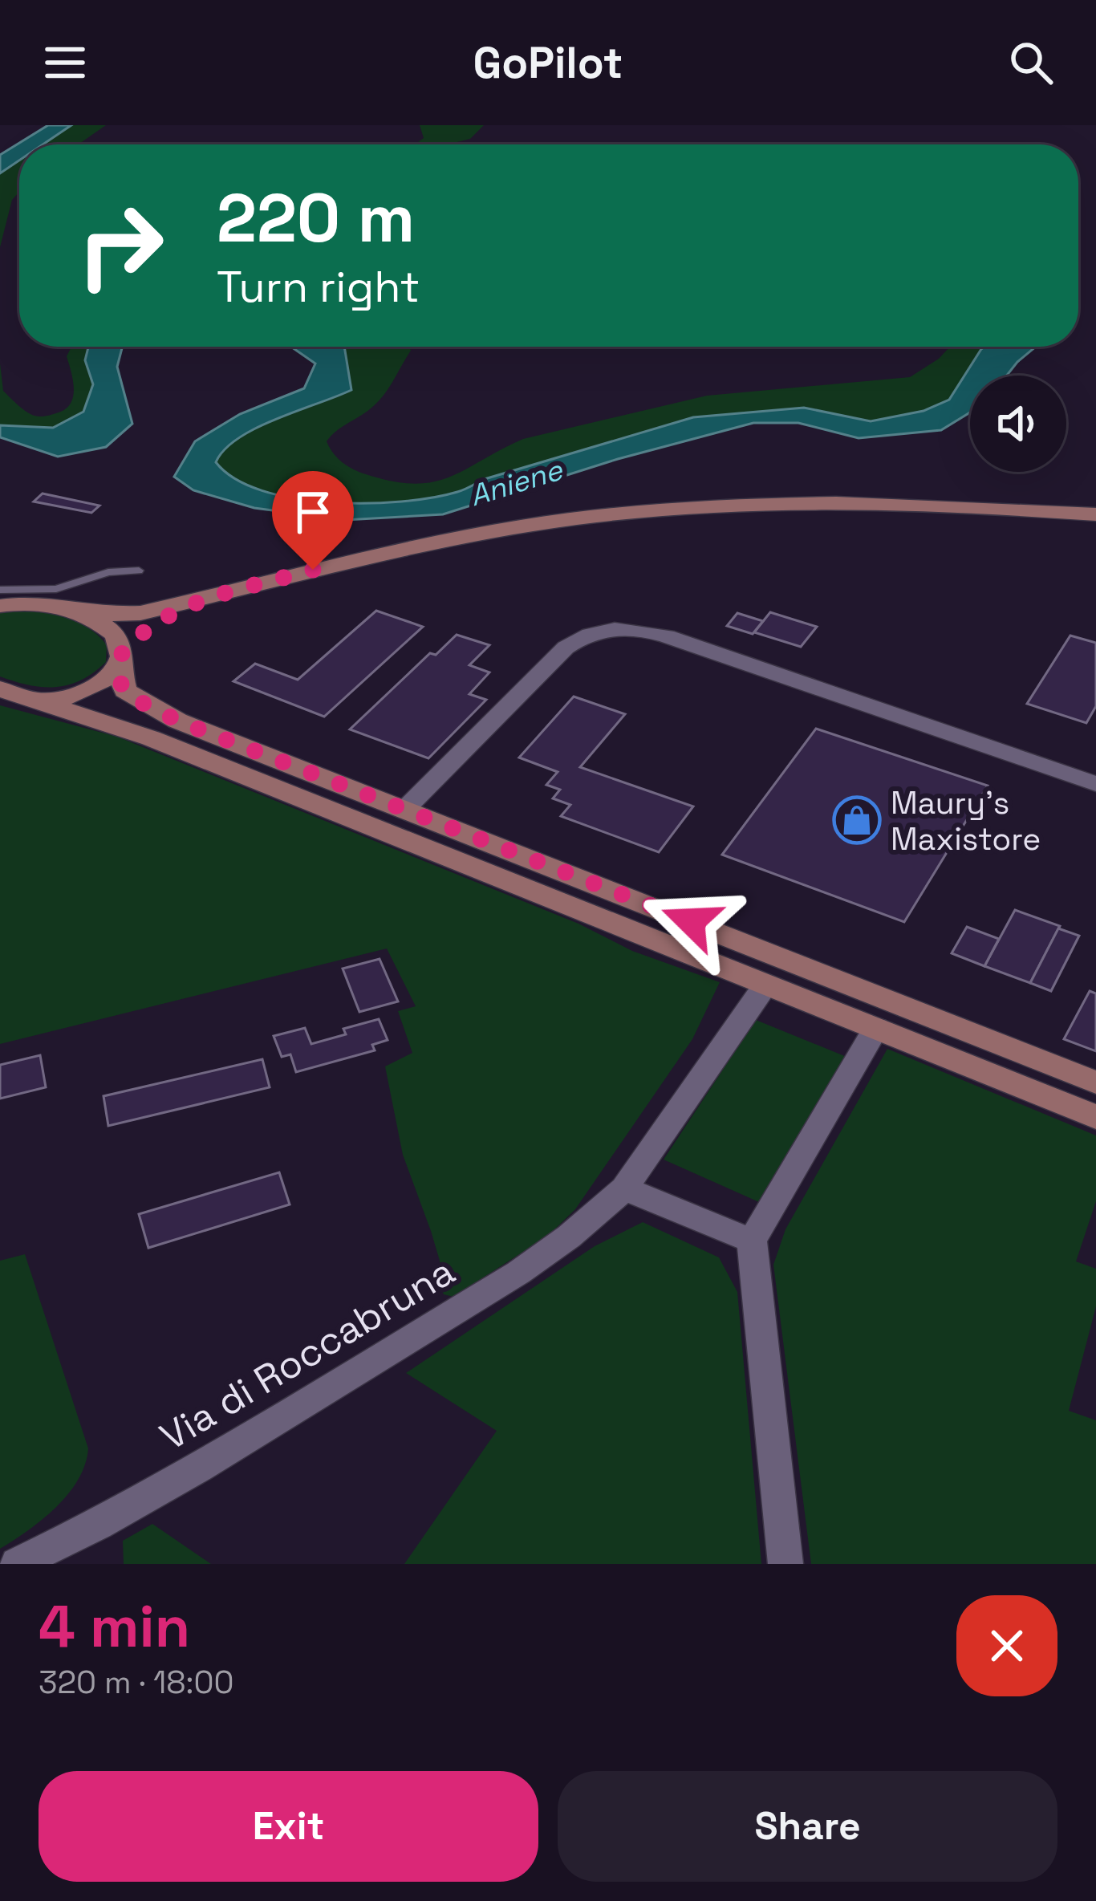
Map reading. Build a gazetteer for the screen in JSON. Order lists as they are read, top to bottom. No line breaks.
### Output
{"streets":{"street":["Via di Roccabruna"]},"water":["Aniene"],"places":{"shop":["Maury's Maxistore"]},"page":{"header":"GoPilot","turn":["220 m","Turn right"],"heading":["4 min","320 m · 18:00"],"buttons":["Exit","Share"]}}
